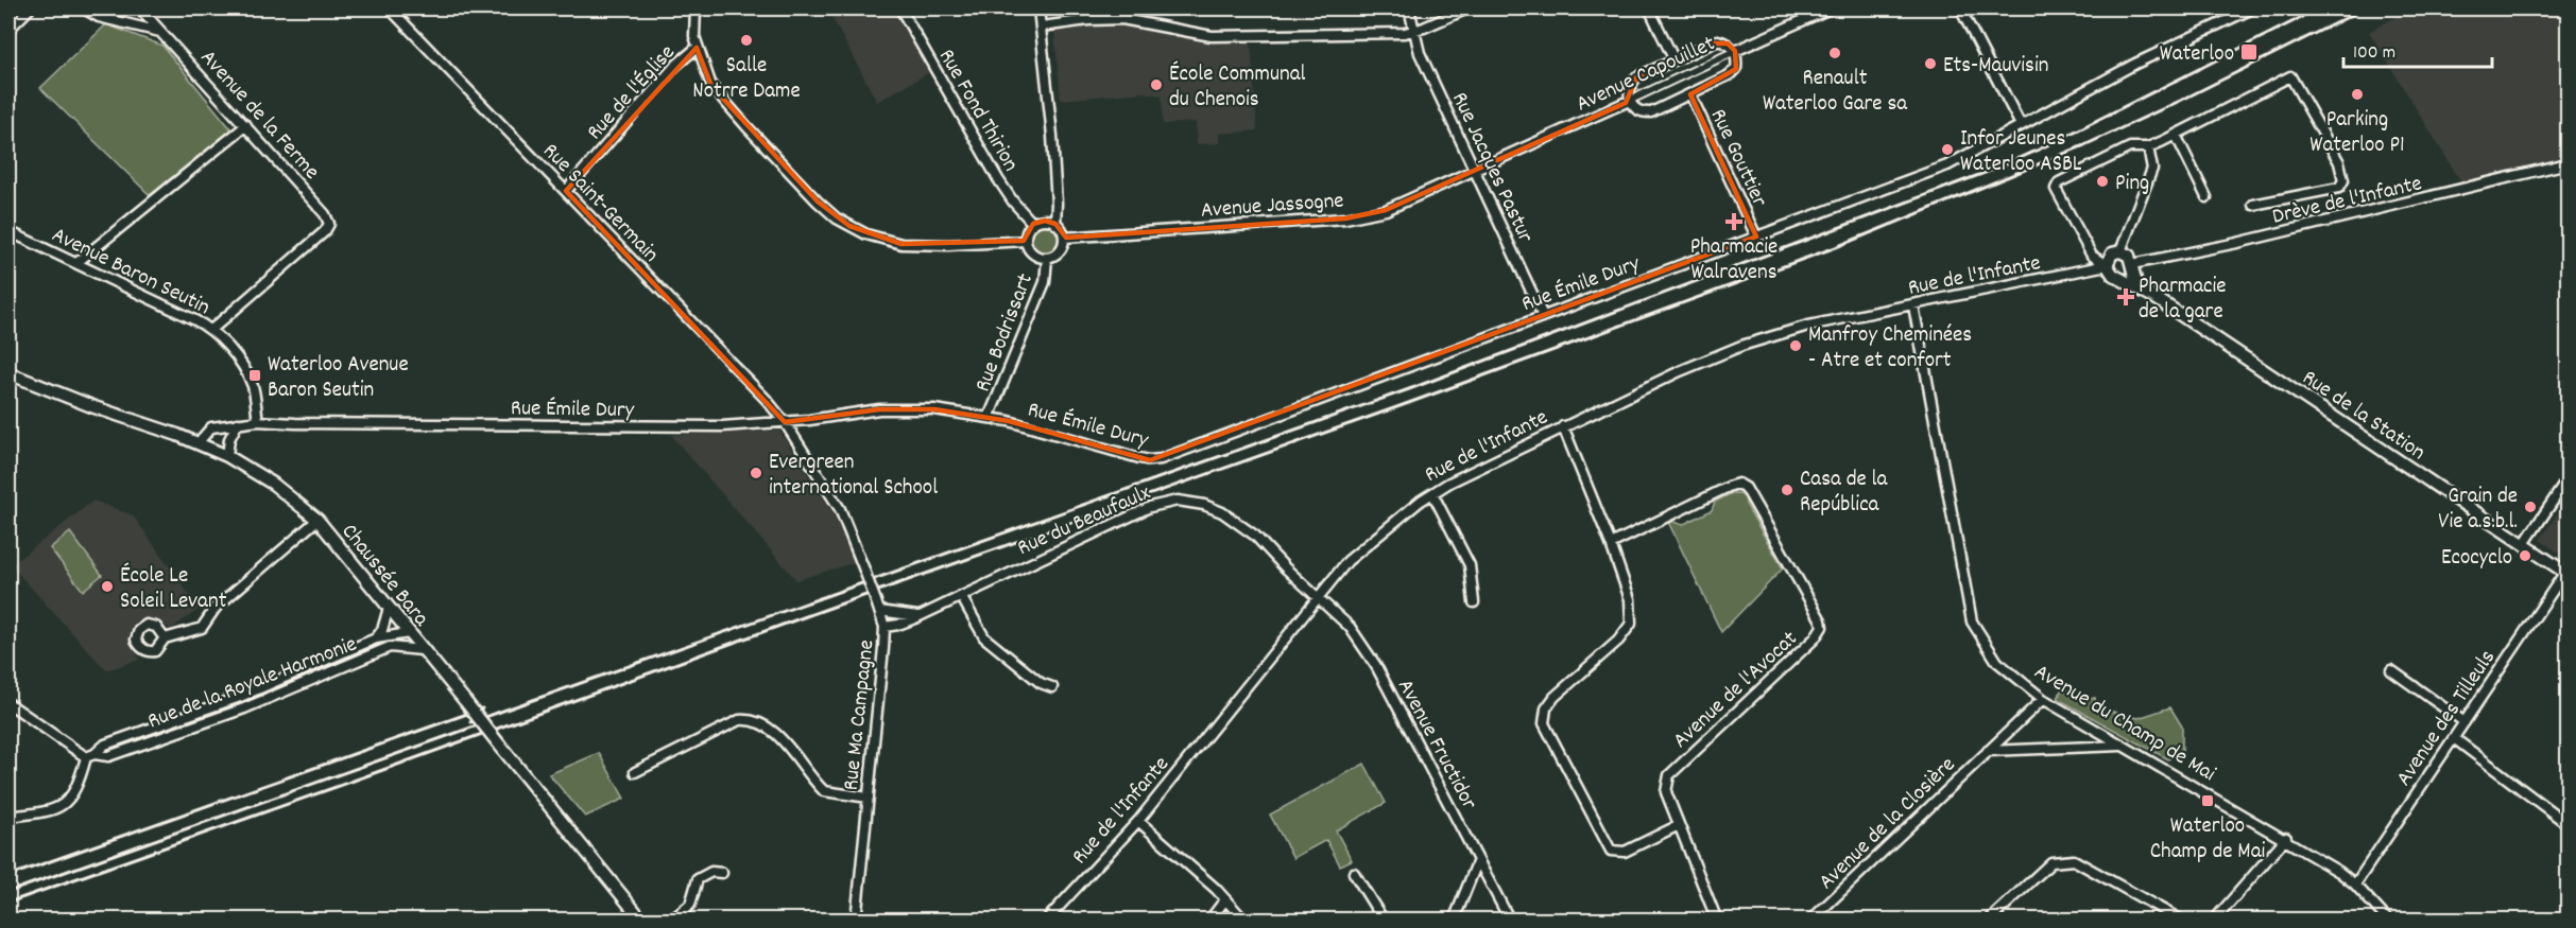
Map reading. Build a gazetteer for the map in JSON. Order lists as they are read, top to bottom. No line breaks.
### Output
{"streets":{"main road":["Rue de la Station","Chaussée Bara"],"street":["Avenue Capouillet","Rue de l'Église","Rue Fond Thirion","Avenue de la Ferme","Rue Gouttier","Rue Jacques Pastur","Drève de l'Infante","Rue Saint-Germain","Avenue Jassogne","Avenue Baron Seutin","Rue de l'Infante","Rue Émile Dury","Rue Bodrissart","Rue du Beaufaulx","Rue de la Royale Harmonie","Avenue de l'Avocat","Rue Ma Campagne","Avenue des Tilleuls","Avenue du Champ de Mai","Avenue Fructidor","Avenue de la Closière"]},"crossings":[["Avenue Capouillet","Rue Jacques Pastur"],["Avenue Capouillet","Avenue Jassogne"],["Rue de l'Église","Rue Saint-Germain"],["Rue Fond Thirion","Avenue Jassogne"],["Rue Fond Thirion","Rue Bodrissart"],["Avenue de la Ferme","Avenue Baron Seutin"],["Rue Gouttier","Rue Émile Dury"],["Rue Jacques Pastur","Avenue Jassogne"],["Rue Jacques Pastur","Rue Émile Dury"],["Drève de l'Infante","Rue de l'Infante"],["Drève de l'Infante","Rue de la Station"],["Rue Saint-Germain","Rue Émile Dury"],["Rue Saint-Germain","Rue Ma Campagne"],["Avenue Jassogne","Rue Bodrissart"],["Avenue Baron Seutin","Rue Émile Dury"],["Rue de l'Infante","Rue de la Station"],["Rue de l'Infante","Rue du Beaufaulx"],["Rue de l'Infante","Avenue du Champ de Mai"],["Rue de l'Infante","Avenue Fructidor"],["Rue Émile Dury","Rue Bodrissart"],["Rue Émile Dury","Chaussée Bara"],["Rue Émile Dury","Rue Ma Campagne"],["Rue de la Station","Avenue des Tilleuls"],["Rue du Beaufaulx","Rue Ma Campagne"],["Rue du Beaufaulx","Avenue Fructidor"],["Chaussée Bara","Rue de la Royale Harmonie"],["Avenue des Tilleuls","Avenue du Champ de Mai"],["Avenue du Champ de Mai","Avenue de la Closière"]],"places":{"other":["Salle Notrre Dame","Renault Waterloo Gare sa","Ets-Mauvisin","École Communal du Chenois","Parking Waterloo P1","Infor Jeunes Waterloo ASBL","Ping","Manfroy Cheminées - Atre et confort","Evergreen international School","Casa de la República","Grain de Vie a.s.b.l.","Ecocyclo","École Le Soleil Levant"],"transit":["Waterloo","Waterloo Avenue Baron Seutin","Waterloo Champ de Mai"],"health":["Pharmacie Walravens","Pharmacie de la gare"]},"scale_bar":"100 m"}
